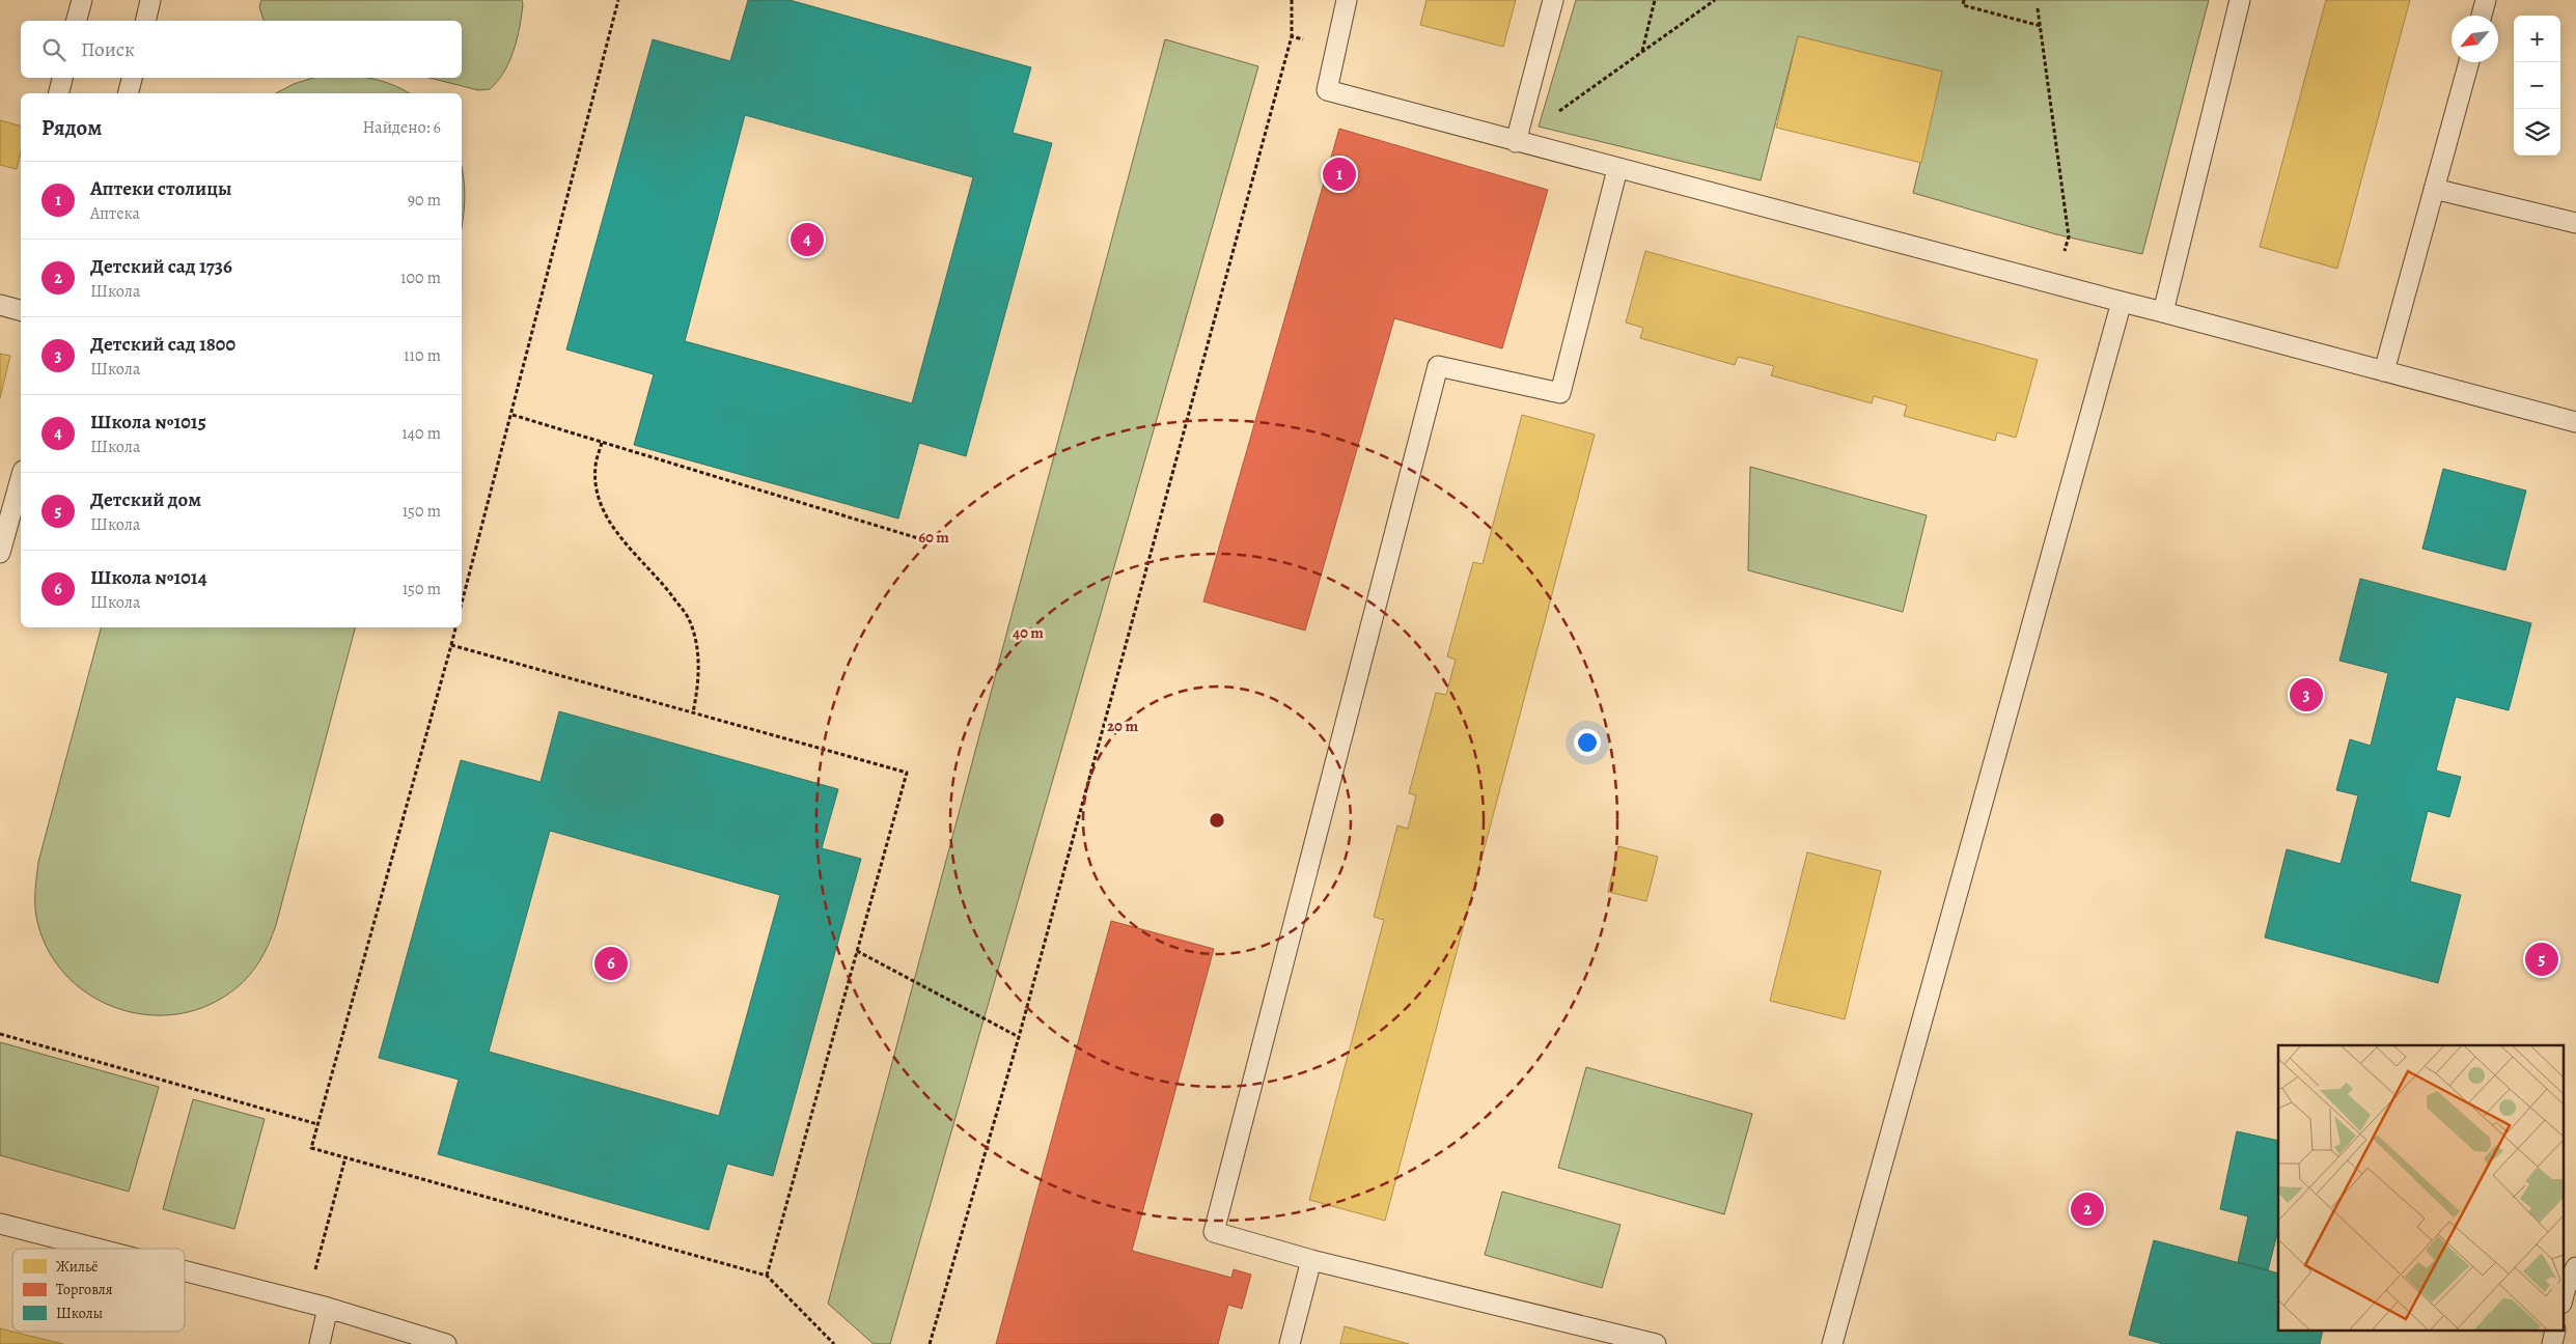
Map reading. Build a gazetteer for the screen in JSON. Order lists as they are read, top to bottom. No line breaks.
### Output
{"legend":["Жильё","Торговля","Школы"],"north":"bottom left","page":{"map_buttons":["+","−"],"search":"Поиск","heading":["Рядом","Найдено: 6"],"pins":["1","4","3","5","6","2"],"list":[{"mark":"1","name":"Аптеки столицы","note":"Аптека","value":"90 m"},{"mark":"2","name":"Детский сад 1736","note":"Школа","value":"100 m"},{"mark":"3","name":"Детский сад 1800","note":"Школа","value":"110 m"},{"mark":"4","name":"Школа №1015","note":"Школа","value":"140 m"},{"mark":"5","name":"Детский дом","note":"Школа","value":"150 m"},{"mark":"6","name":"Школа №1014","note":"Школа","value":"150 m"}]},"rings":["60 m","40 m","20 m"]}
